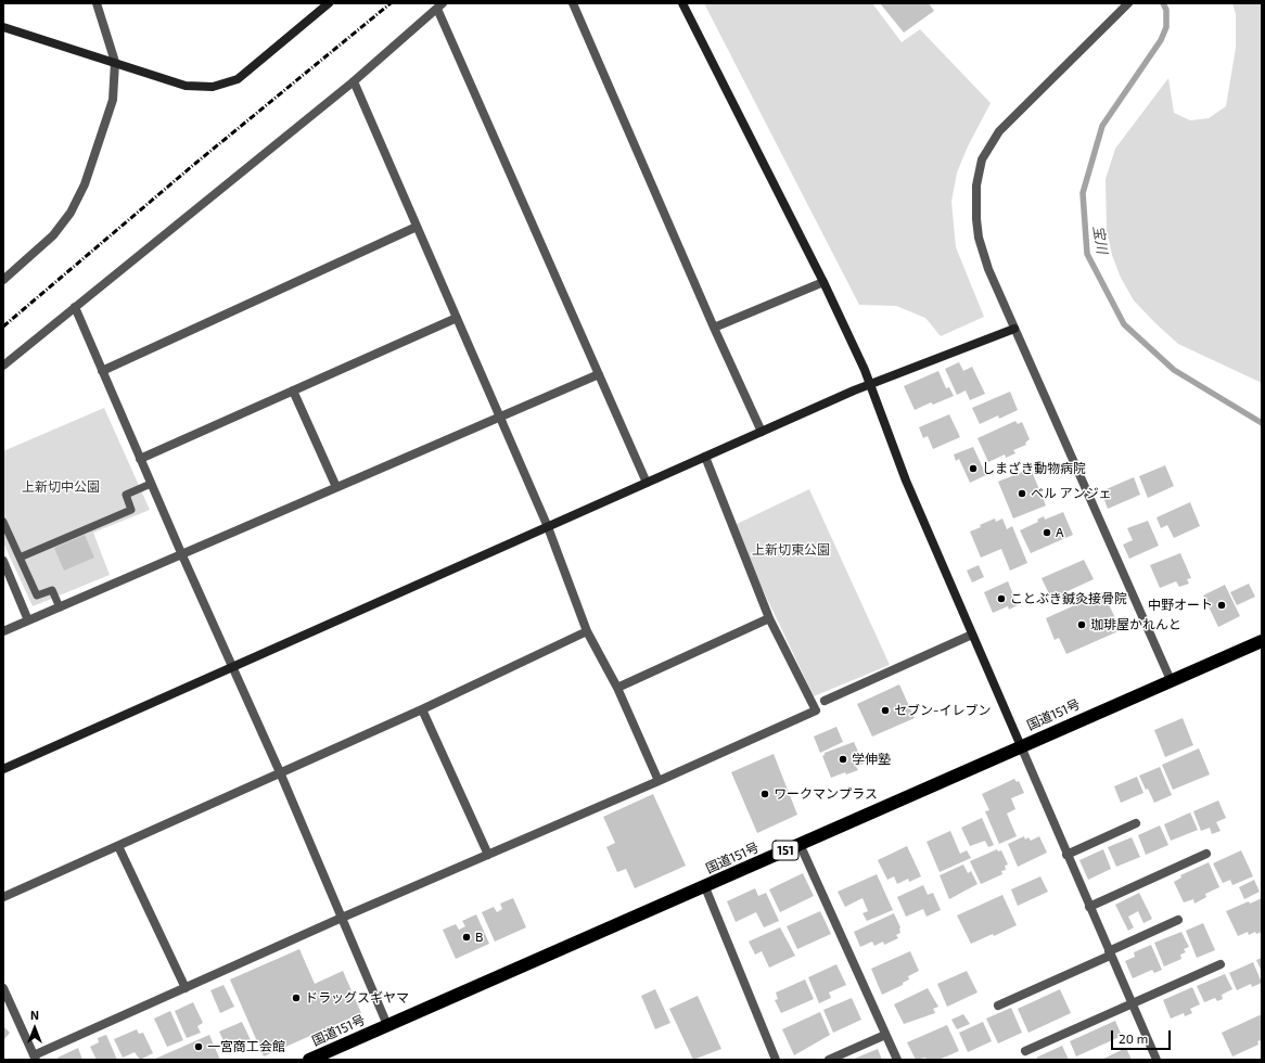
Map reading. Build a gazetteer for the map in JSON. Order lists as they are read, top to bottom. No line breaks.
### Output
{"streets":{"highway":["国道151号","151"]},"water":["宝川"],"parks":["上新切中公園","上新切東公園"],"places":["しまざき動物病院","ベル アンジェ","A","ことぶき鍼灸接骨院","中野オート","珈琲屋かれんと","セブン-イレブン","学伸塾","ワークマンプラス","B","ドラッグスギヤマ","一宮商工会館"],"scale_bar":"20 m","north":"top"}
